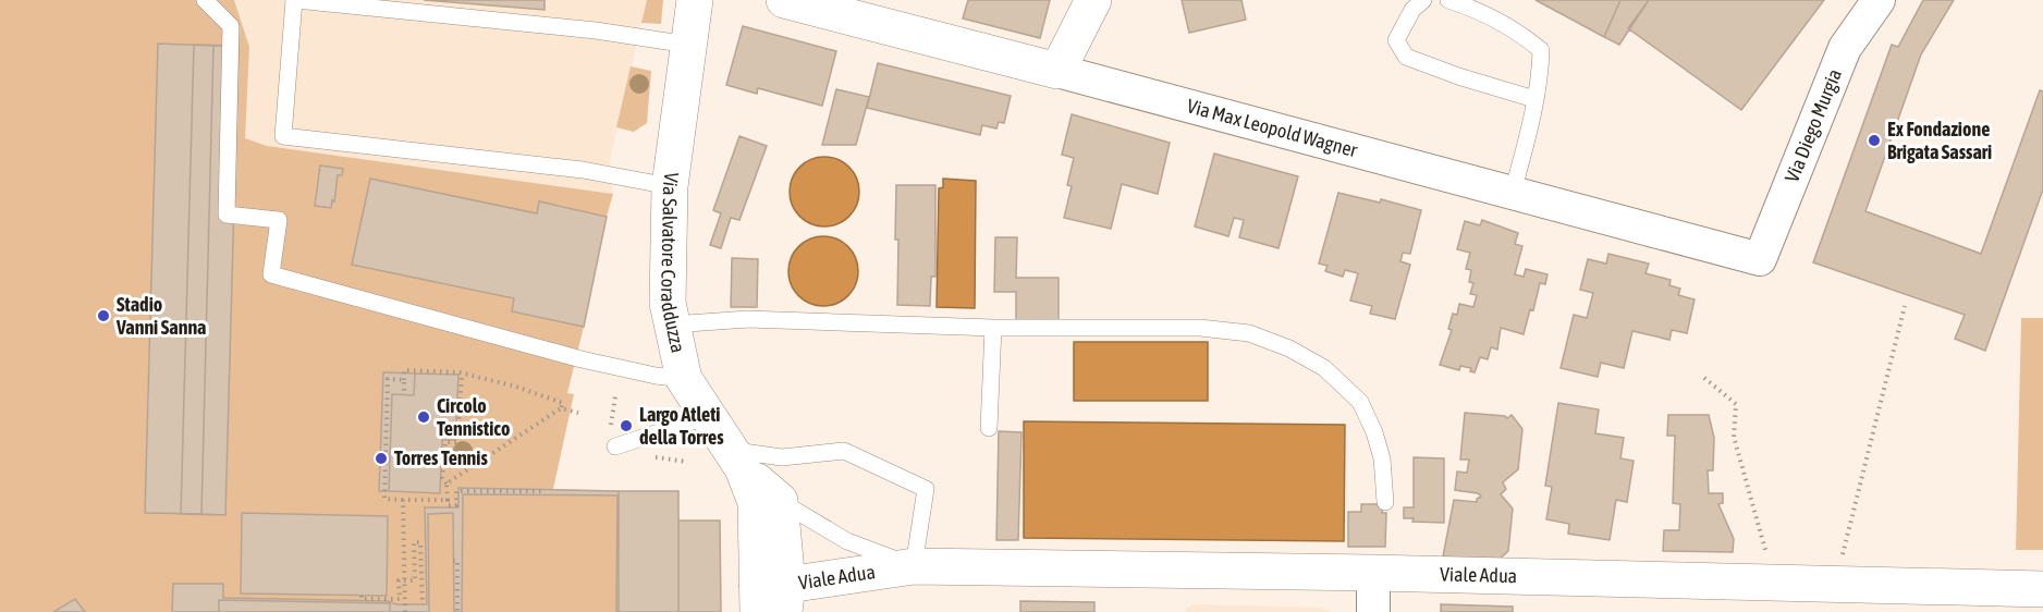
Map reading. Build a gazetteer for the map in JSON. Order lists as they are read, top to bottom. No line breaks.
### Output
{"streets":{"main road":["Via Max Leopold Wagner","Via Salvatore Coradduzza","Viale Adua"],"street":["Via Diego Murgia"]},"crossings":[["Via Diego Murgia","Via Max Leopold Wagner"],["Via Salvatore Coradduzza","Viale Adua"]],"places":["Ex Fondazione Brigata Sassari","Stadio Vanni Sanna","Circolo Tennistico","Largo Atleti della Torres","Torres Tennis"]}
